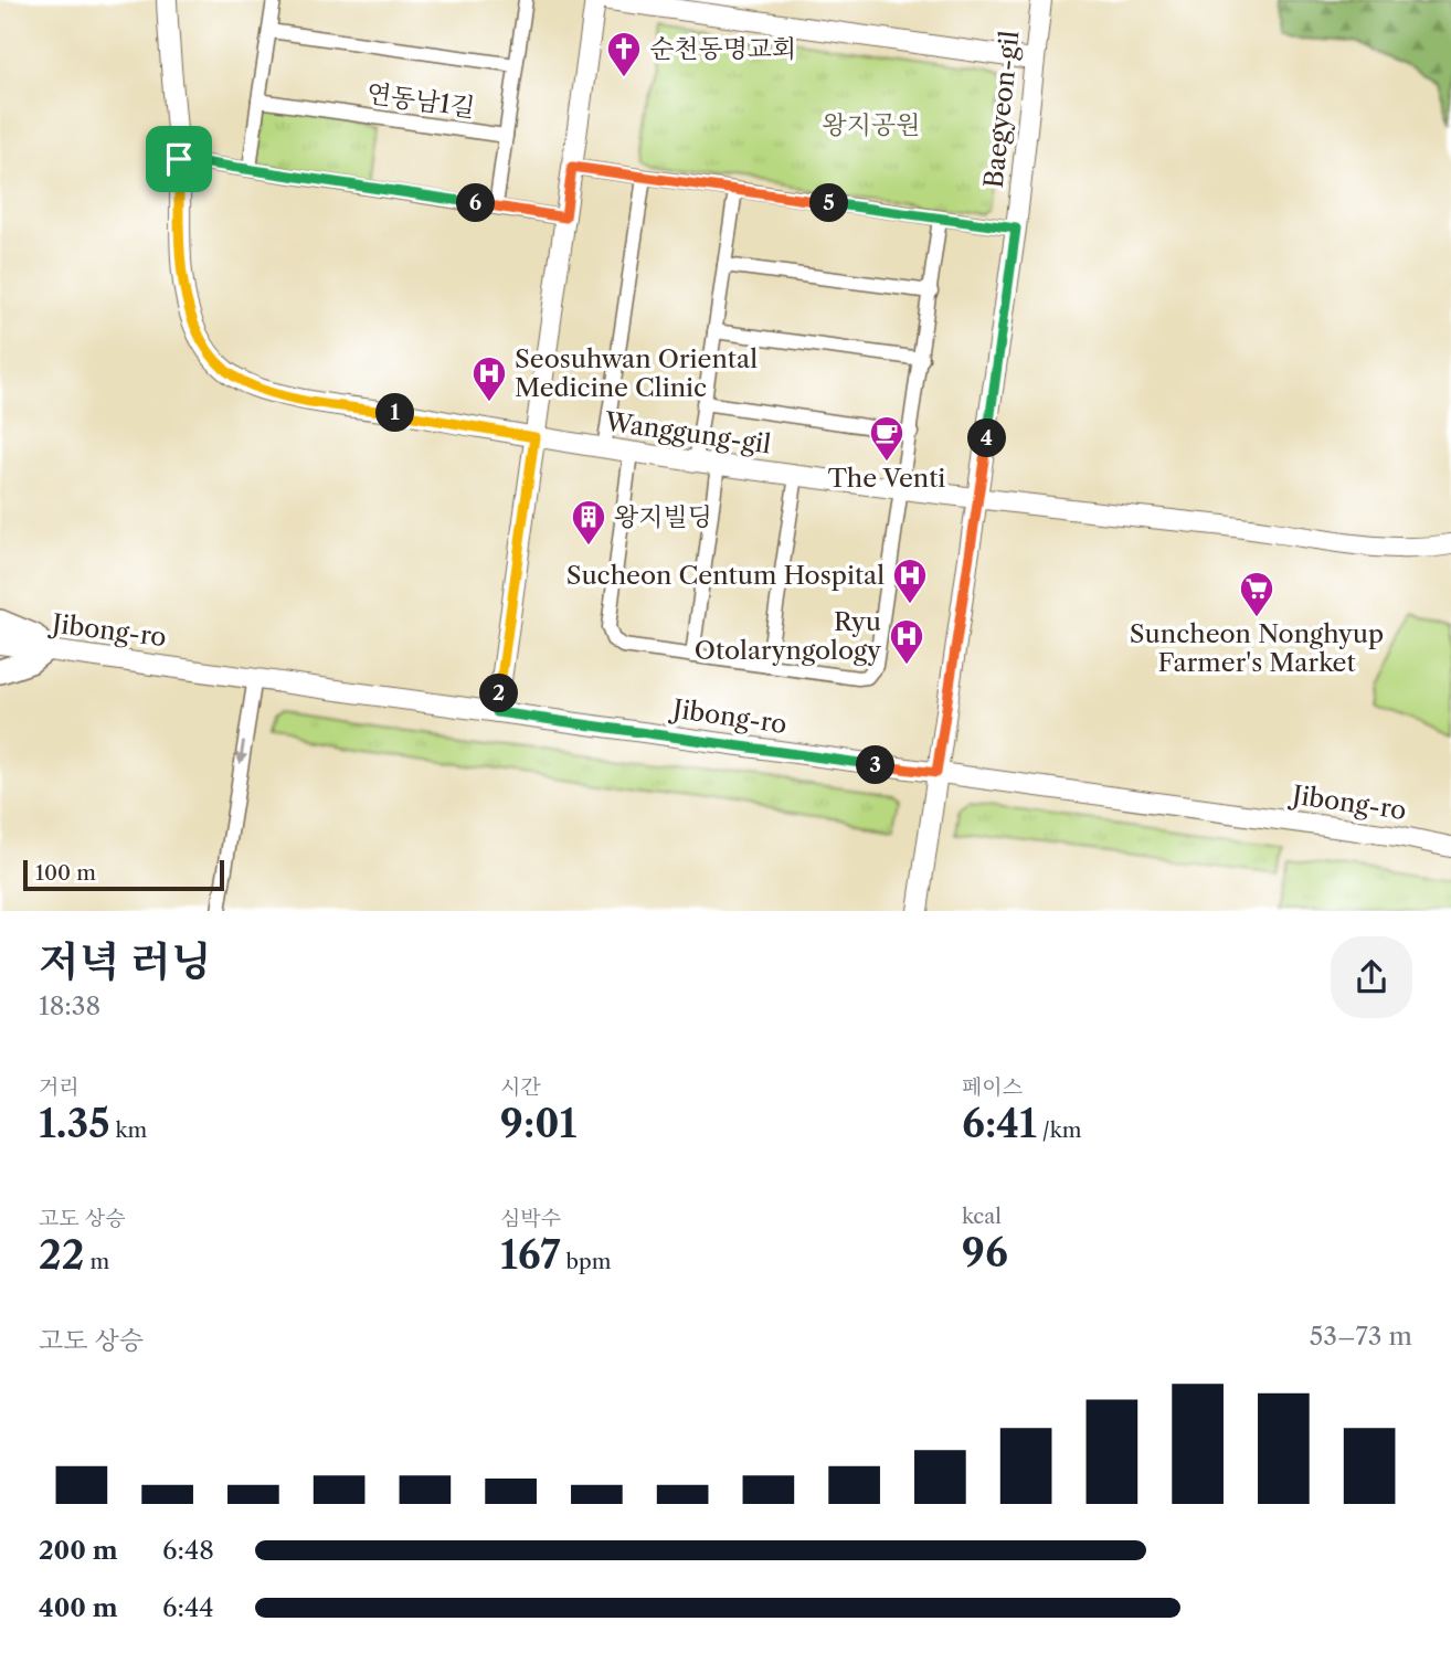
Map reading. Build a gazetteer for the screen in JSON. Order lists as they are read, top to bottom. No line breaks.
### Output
{"streets":{"street":["연동남1길","Baegyeon-gil","Wanggung-gil","Jibong-ro"]},"crossings":[["Baegyeon-gil","Wanggung-gil"],["Baegyeon-gil","Jibong-ro"]],"parks":["왕지공원"],"places":{"church":["순천동명교회"],"hospital":["Seosuhwan Oriental Medicine Clinic","Sucheon Centum Hospital","Ryu Otolaryngology"],"cafe":["The Venti"],"building":["왕지빌딩"],"supermarket":["Suncheon Nonghyup Farmer's Market"]},"scale_bar":"100 m","page":{"pins":["5","6","1","4","2","3"],"scale":"100 m","heading":["저녁 러닝","18:38"],"stats":[["거리","1.35 km"],["시간","9:01"],["페이스","6:41 /km"],["고도 상승","22 m"],["심박수","167 bpm"],["kcal","96"]],"chart":["고도 상승","53–73 m"],"list":[{"name":"200 m","note":"6:48"},{"name":"400 m","note":"6:44"}]}}
